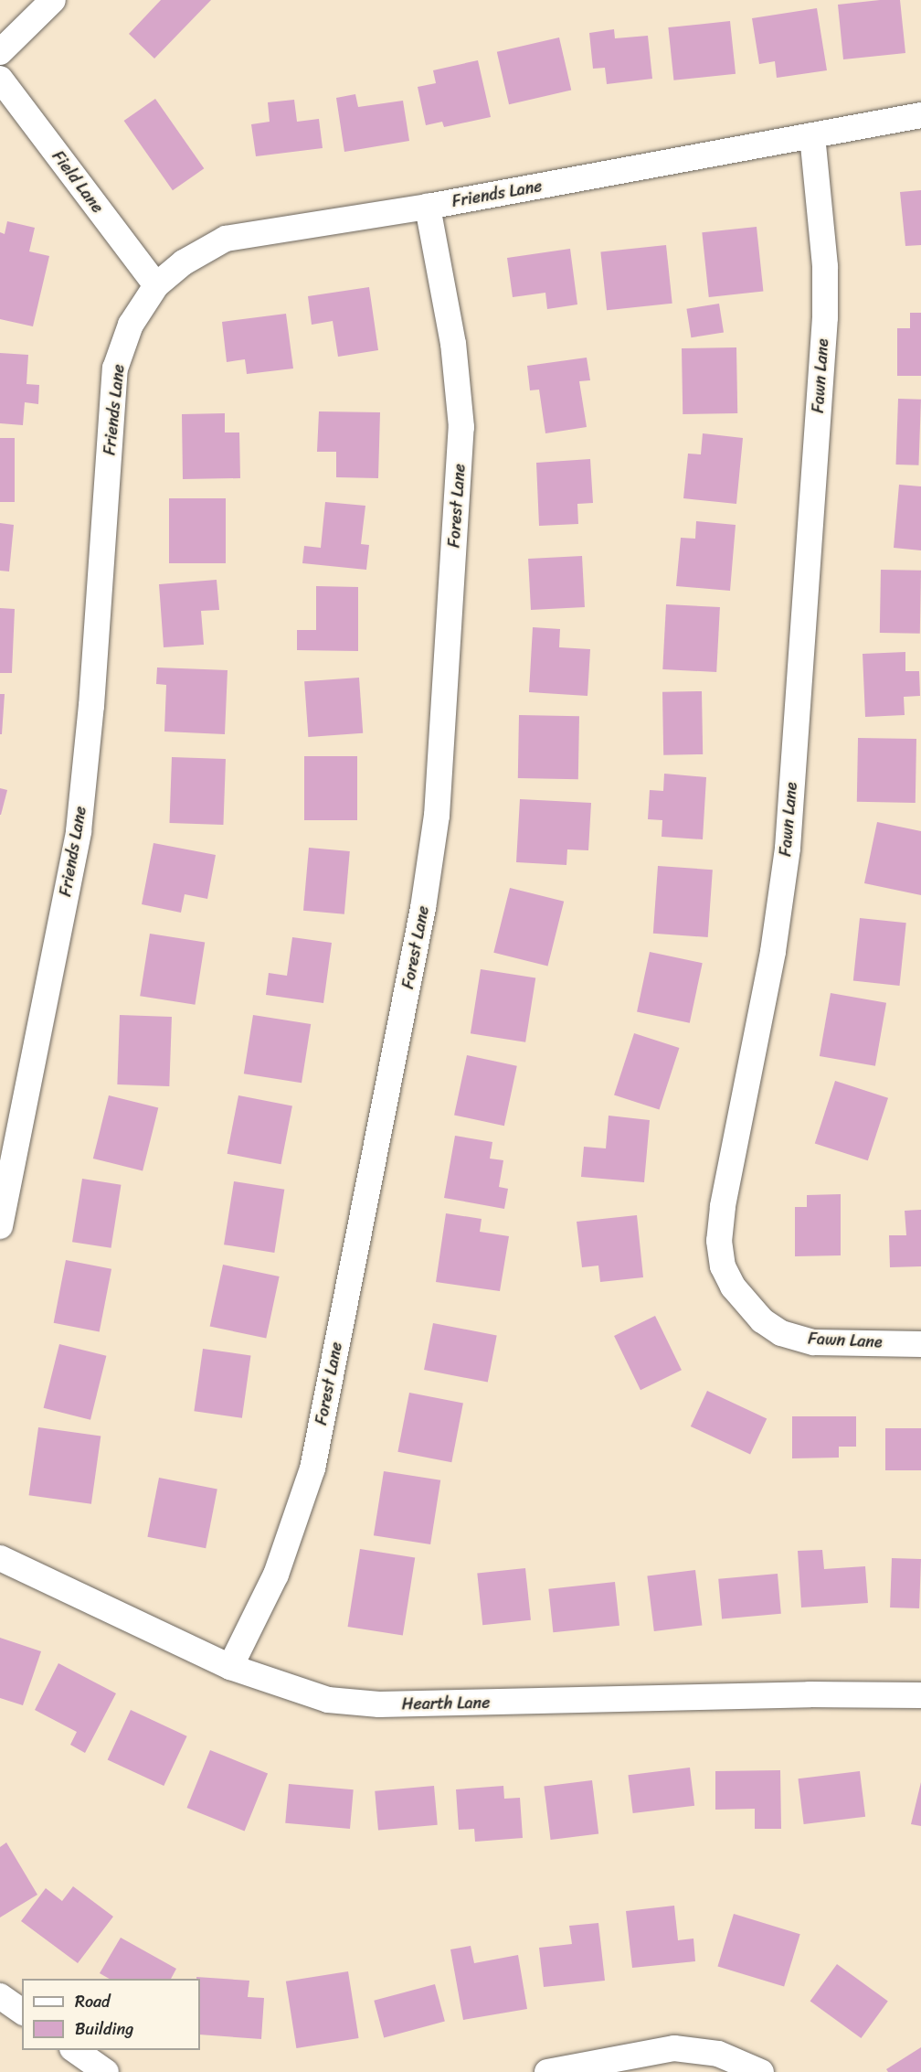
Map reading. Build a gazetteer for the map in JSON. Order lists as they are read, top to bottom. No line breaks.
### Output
{"streets":{"street":["Field Lane","Friends Lane","Fawn Lane","Forest Lane","Hearth Lane"]},"crossings":[["Field Lane","Friends Lane"],["Friends Lane","Fawn Lane"],["Friends Lane","Forest Lane"],["Forest Lane","Hearth Lane"]],"legend":["Road","Building"]}
